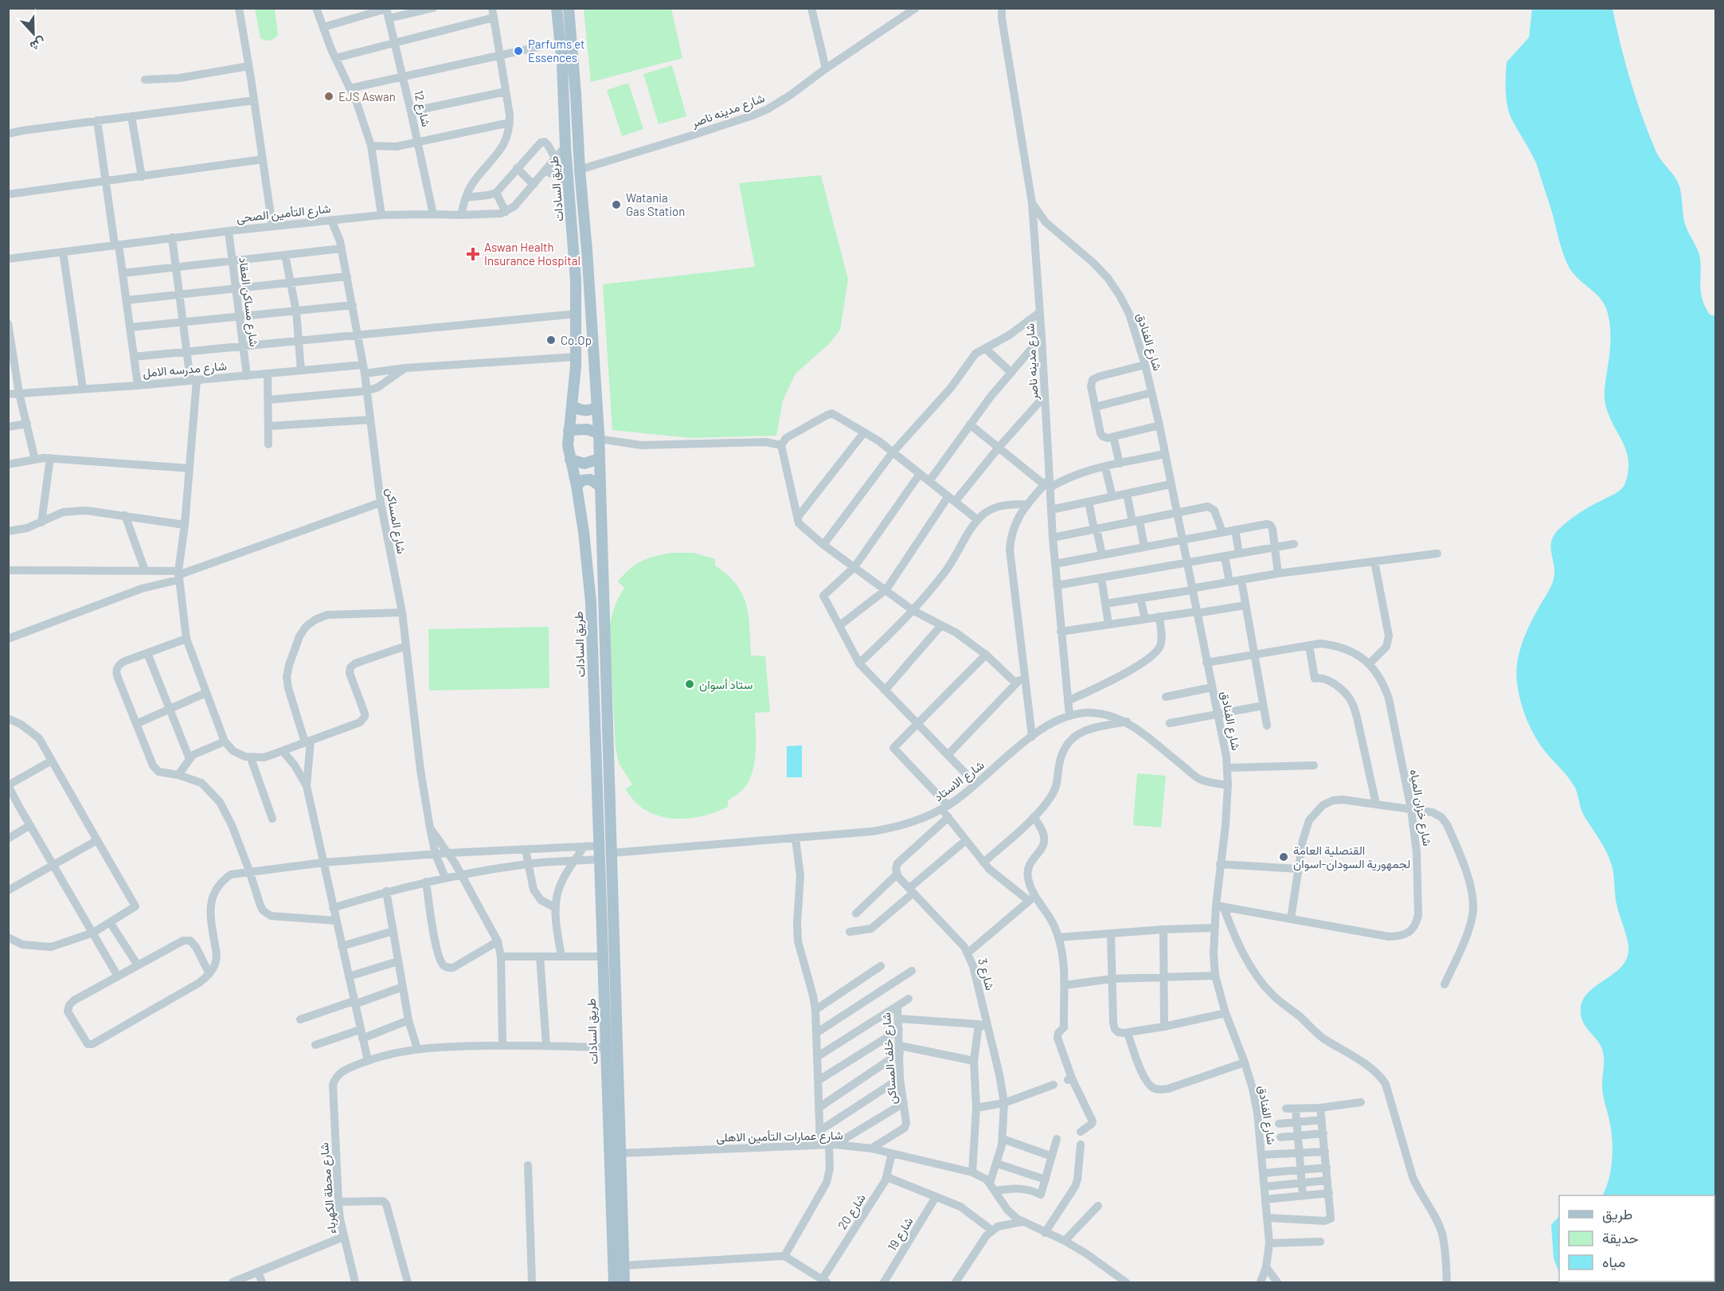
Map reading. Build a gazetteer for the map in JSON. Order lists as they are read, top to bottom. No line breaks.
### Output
{"streets":{"main road":["طريق السادات"],"street":["شارع 12","شارع مدينه ناصر","شارع التأمين الصحى","شارع مساكن العقاد","شارع الفنادق","شارع مدرسه الامل","شارع المساكن","شارع الاستاد","شارع خزان المياه","شارع 3","شارع خلف المساكن","شارع عمارات التأمين الاهلى","شارع محطة الكهرباء","شارع 20","شارع 19"]},"crossings":[["شارع 12","شارع التأمين الصحى"],["شارع مدينه ناصر","طريق السادات"],["شارع مدينه ناصر","شارع الفنادق"],["شارع مدينه ناصر","شارع الاستاد"],["طريق السادات","شارع مدرسه الامل"],["طريق السادات","شارع الاستاد"],["طريق السادات","شارع عمارات التأمين الاهلى"],["شارع التأمين الصحى","شارع مساكن العقاد"],["شارع التأمين الصحى","شارع المساكن"],["شارع مساكن العقاد","شارع مدرسه الامل"],["شارع الفنادق","شارع الاستاد"],["شارع الفنادق","شارع خزان المياه"],["شارع مدرسه الامل","شارع المساكن"],["شارع 3","شارع عمارات التأمين الاهلى"],["شارع خلف المساكن","شارع عمارات التأمين الاهلى"],["شارع عمارات التأمين الاهلى","شارع 20"]],"places":{"other":["Parfums et Essences","EJS Aswan","Watania Gas Station","Co.Op","ستاد أسوان","القنصلية العامة لجمهورية السودان-اسوان"],"health":["Aswan Health Insurance Hospital"]},"legend":["طريق","حديقة","مياه"],"north":"bottom"}
